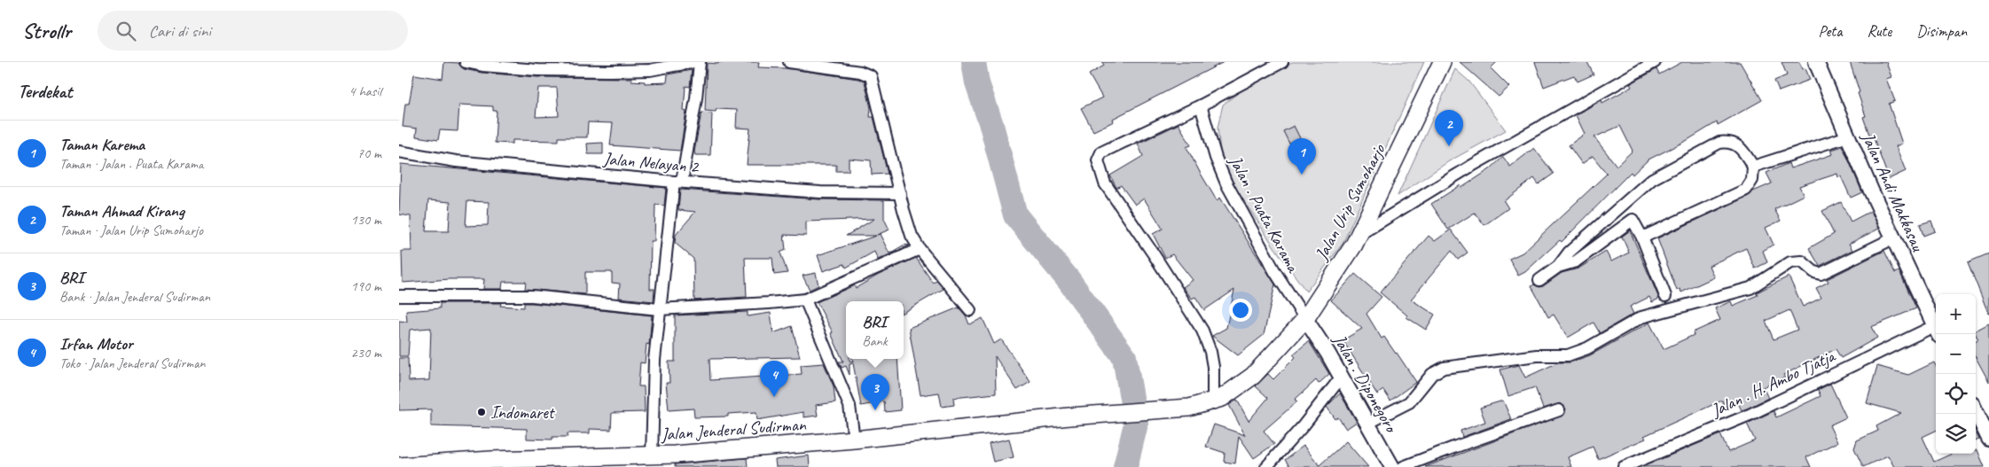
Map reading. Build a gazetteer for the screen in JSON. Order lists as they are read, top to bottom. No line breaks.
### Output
{"streets":{"main road":["Jalan Urip Sumoharjo","Jalan Jenderal Sudirman"],"street":["Jalan Nelayan 2","Jalan Andi Makkasau","Jalan . Puata Karama","Jalan . Diponegoro","Jalan . H. Ambo Tjatja"]},"crossings":[["Jalan Urip Sumoharjo","Jalan . Puata Karama"],["Jalan Urip Sumoharjo","Jalan . Diponegoro"],["Jalan Urip Sumoharjo","Jalan Jenderal Sudirman"],["Jalan . Puata Karama","Jalan . Diponegoro"]],"places":["Indomaret"],"page":{"header":"Strollr","search":"Cari di sini","nav":["Peta","Rute","Disimpan"],"heading":["Terdekat","4 hasil"],"pins":["2","1","4","3"],"list":[{"mark":"1","name":"Taman Karema","note":"Taman · Jalan . Puata Karama","value":"70 m"},{"mark":"2","name":"Taman Ahmad Kirang","note":"Taman · Jalan Urip Sumoharjo","value":"130 m"},{"mark":"3","name":"BRI","note":"Bank · Jalan Jenderal Sudirman","value":"190 m"},{"mark":"4","name":"Irfan Motor","note":"Toko · Jalan Jenderal Sudirman","value":"230 m"}],"map_buttons":["+","−"],"popup":["BRI","Bank"]}}
